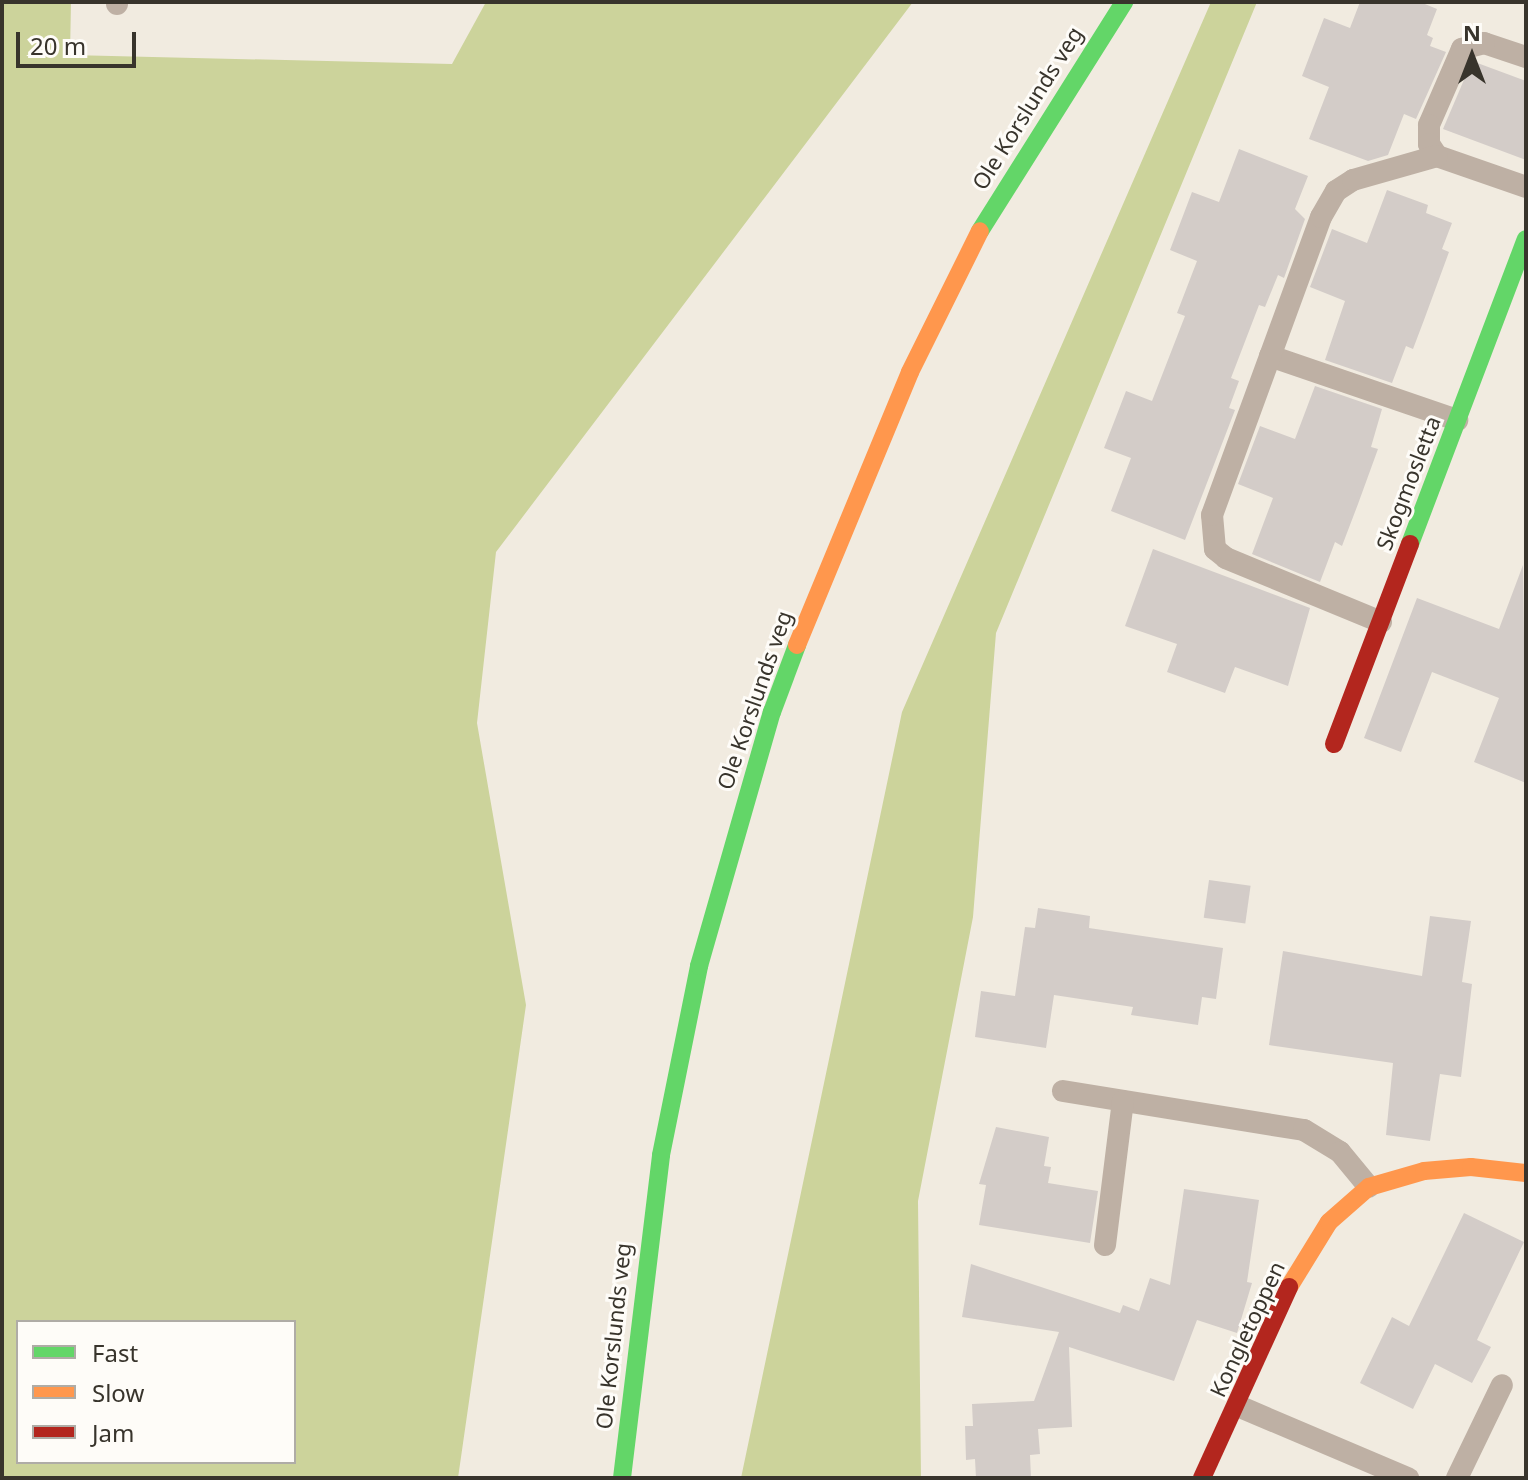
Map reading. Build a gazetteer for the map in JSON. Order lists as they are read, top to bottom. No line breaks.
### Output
{"streets":{"street":["Ole Korslunds veg","Skogmosletta","Kongletoppen"]},"legend":["Fast","Slow","Jam"],"scale_bar":"20 m","north":"top"}
